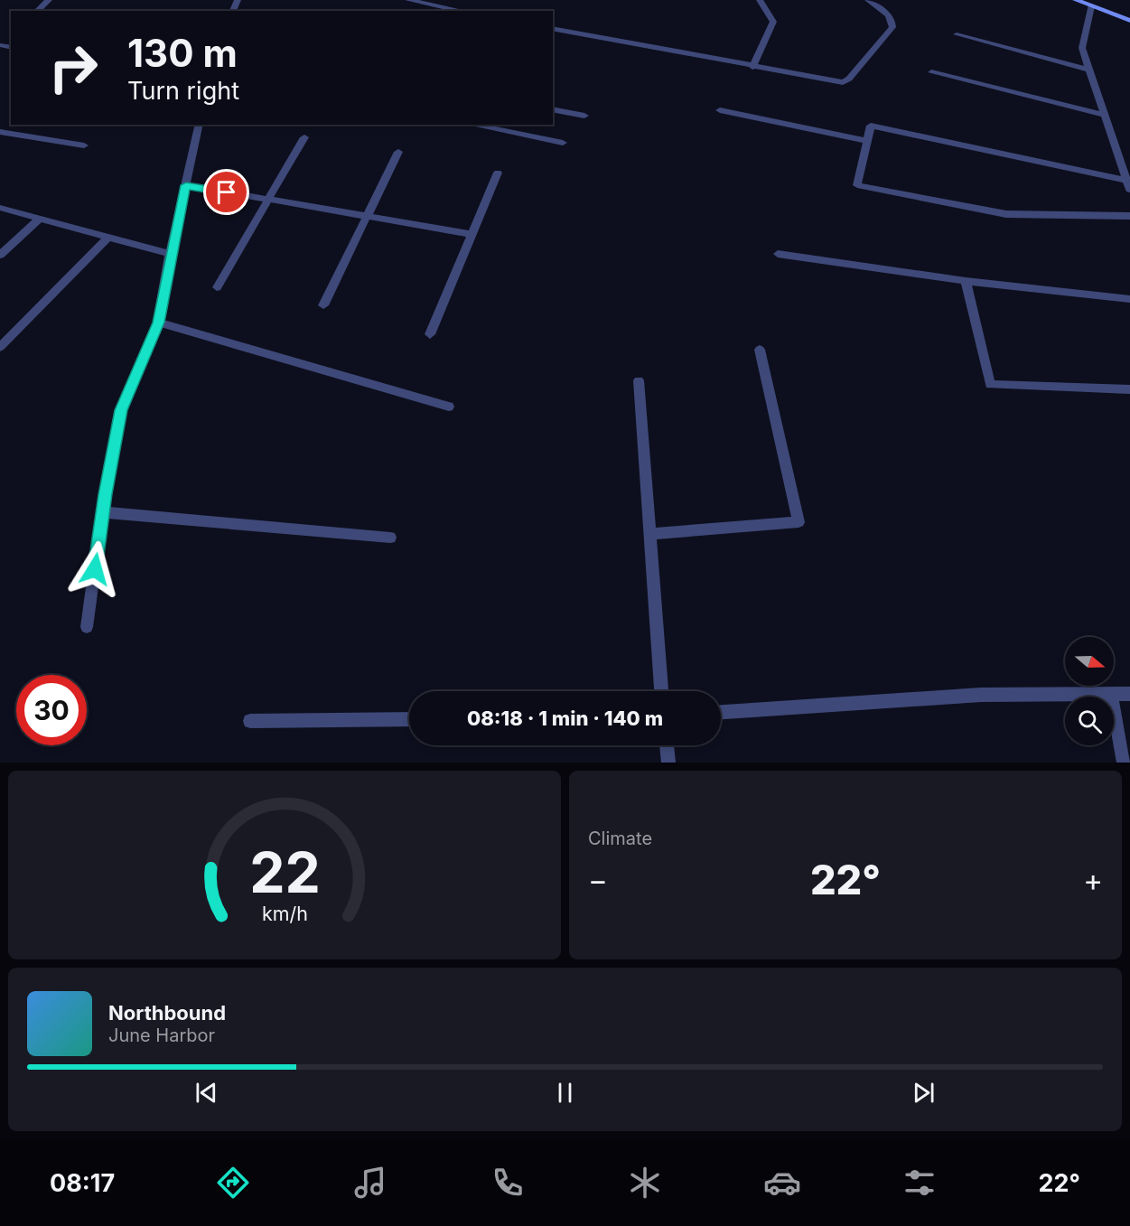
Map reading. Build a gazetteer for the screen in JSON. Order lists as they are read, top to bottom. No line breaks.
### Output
{"north":"right","page":{"turn":["130 m","Turn right"],"limit":"30","trip":"08:18 · 1 min · 140 m","tile":"Climate","heat":["−","22°","+"],"song":["Northbound","June Harbor"],"tabs":["08:17","22°"],"gauge":["22","km/h"]}}
